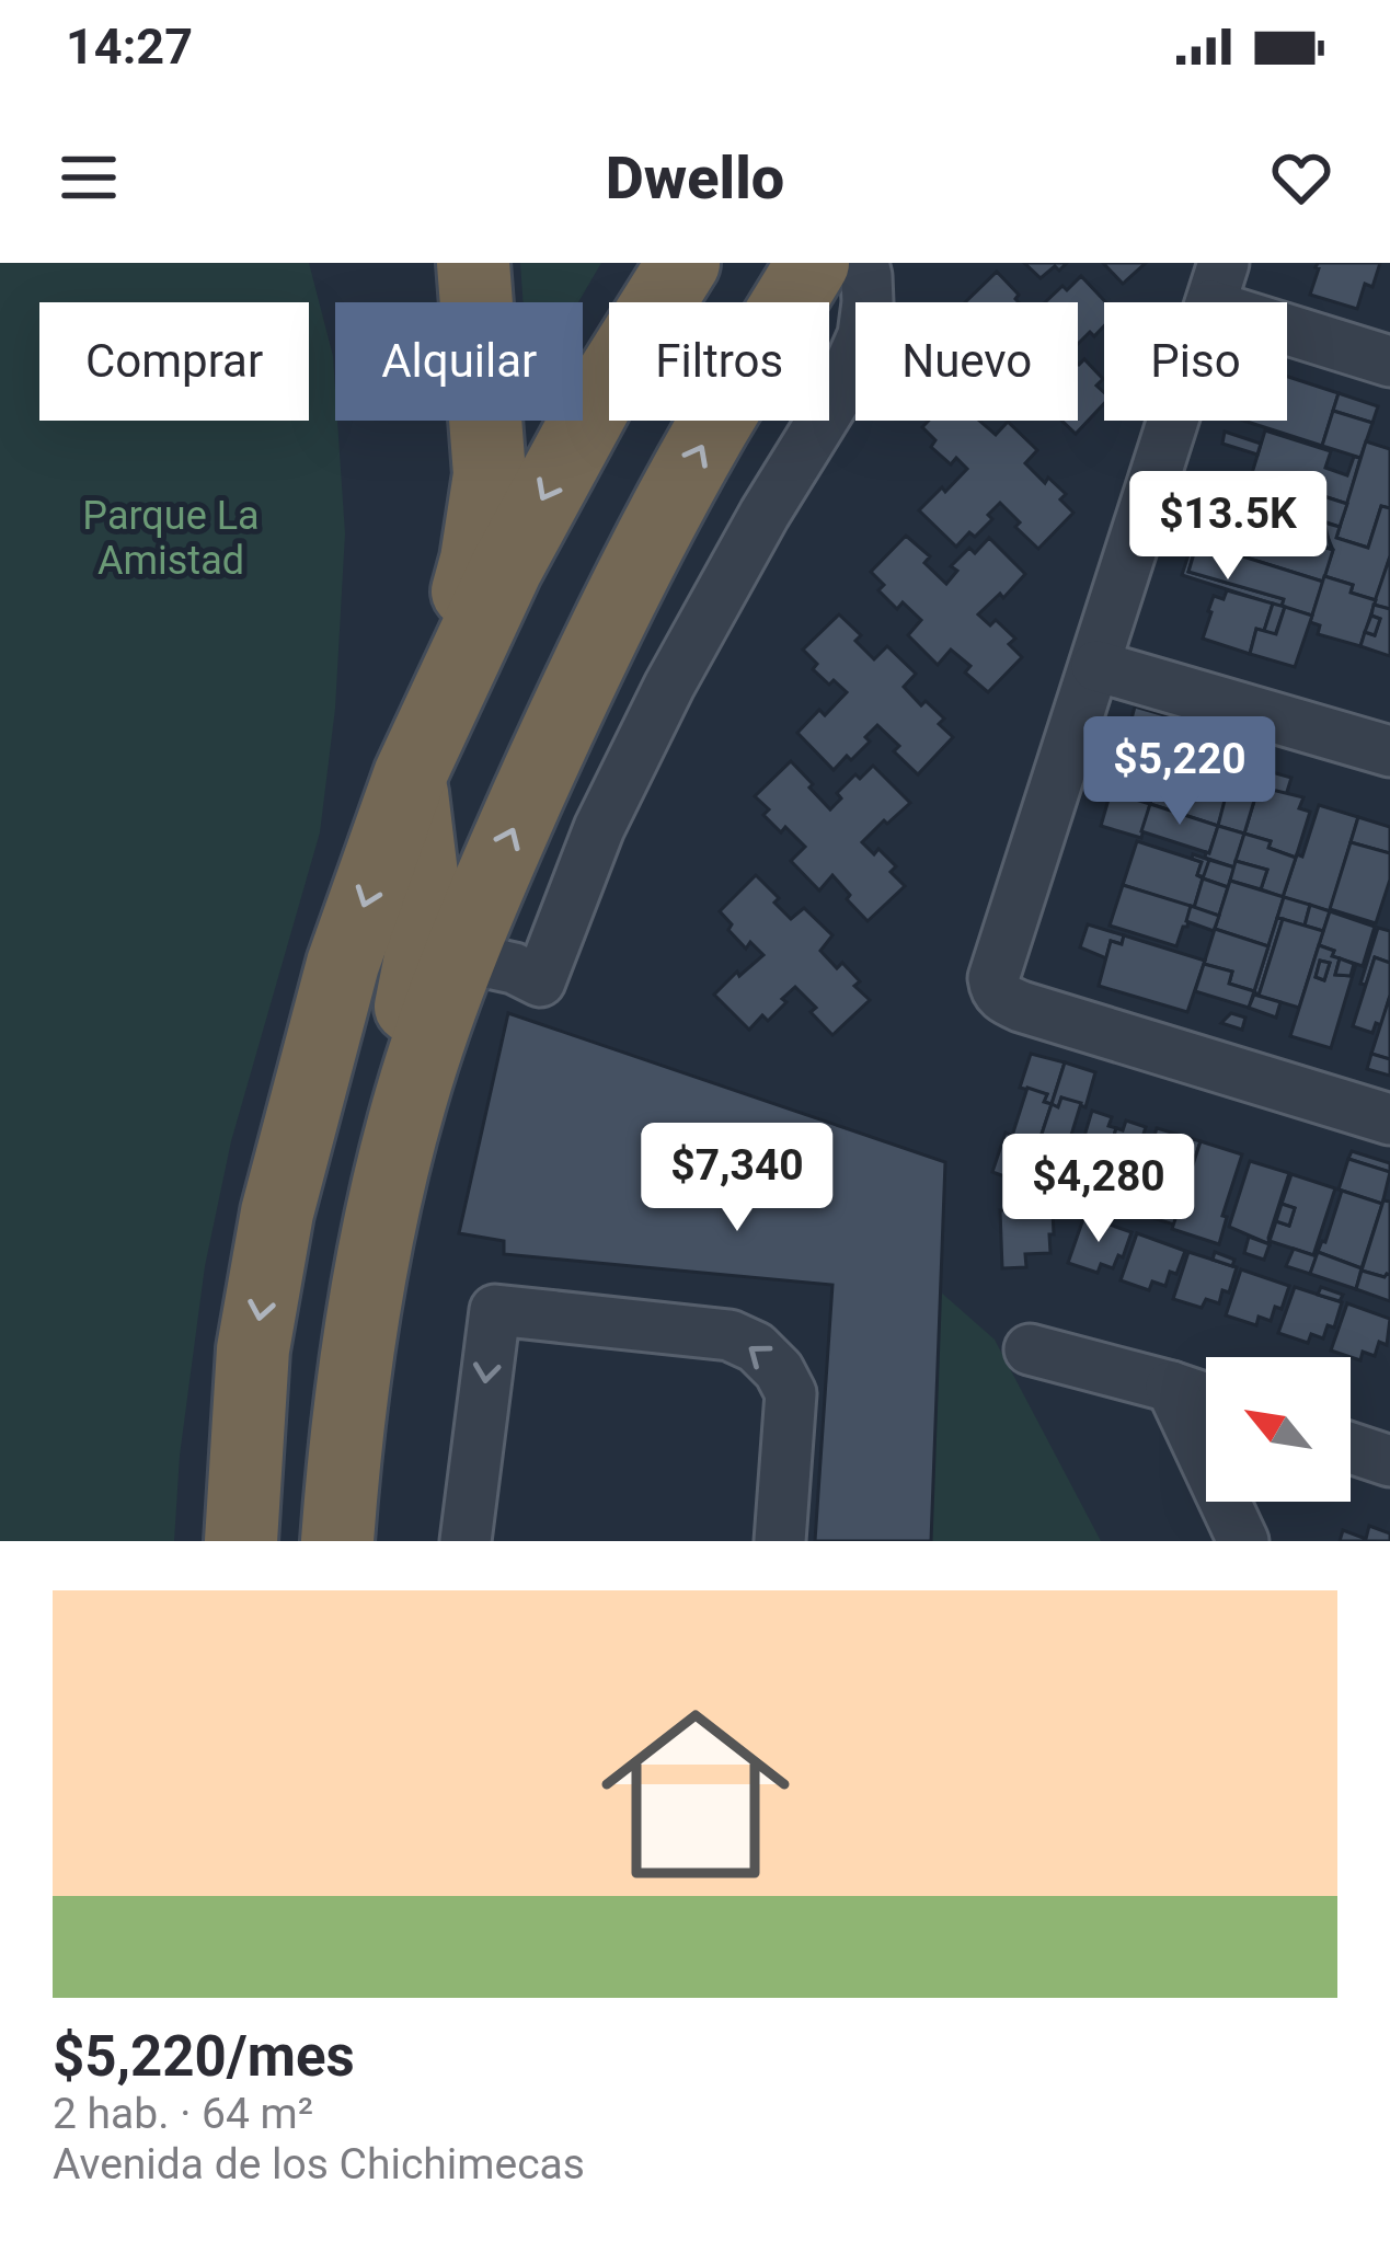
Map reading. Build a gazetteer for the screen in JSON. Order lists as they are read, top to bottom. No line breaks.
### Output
{"parks":["Parque La Amistad"],"north":"top left","page":{"status":"14:27","header":"Dwello","chip":["Comprar","Alquilar","Filtros","Nuevo","Piso"],"price":["$13.5K","$5,220","$7,340","$4,280"],"list":[{"name":"$5,220/mes","note":"2 hab. · 64 m² · Avenida de los Chichimecas"}]}}
